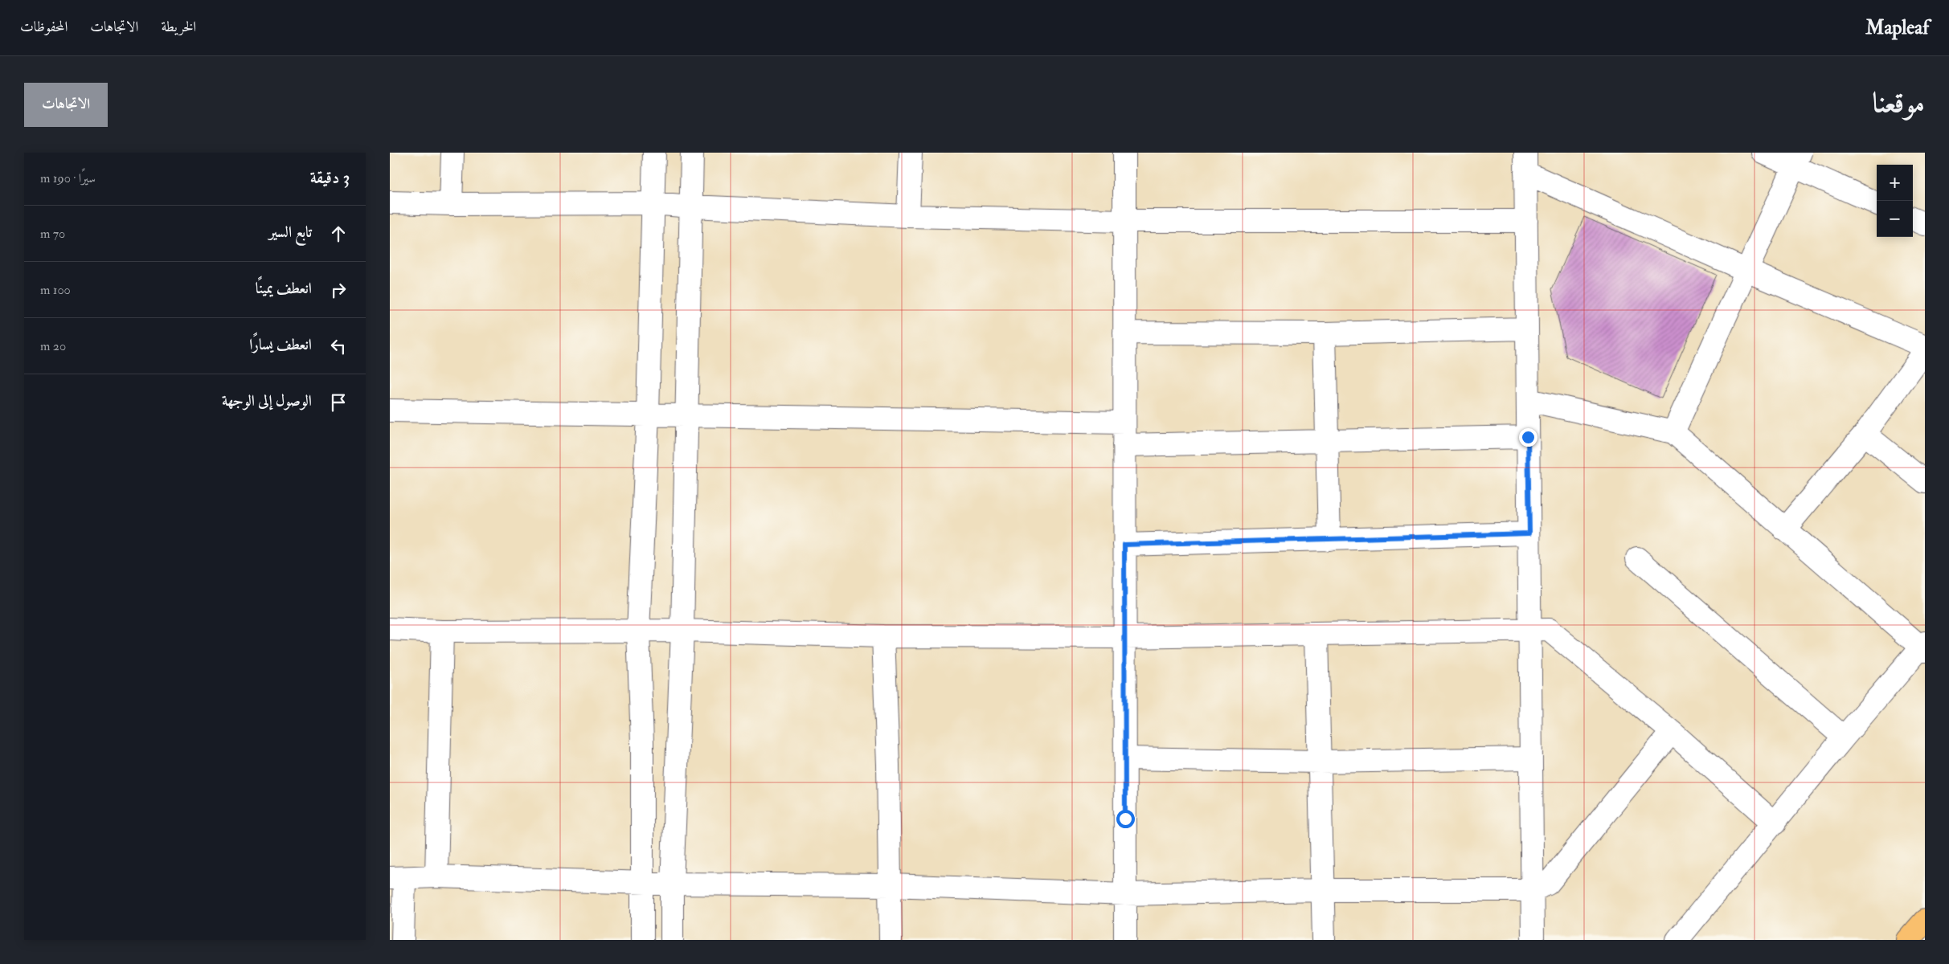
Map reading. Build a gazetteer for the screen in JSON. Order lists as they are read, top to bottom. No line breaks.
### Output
{"page":{"header":"Mapleaf","nav":["الخريطة","الاتجاهات","المحفوظات"],"title":"موقعنا","buttons":"الاتجاهات","heading":["3 دقيقة","سيرًا · 190 m"],"map_buttons":["+","−"],"list":[["تابع السير","70 m"],["انعطف يمينًا","100 m"],["انعطف يسارًا","20 m"],"الوصول إلى الوجهة"]}}
